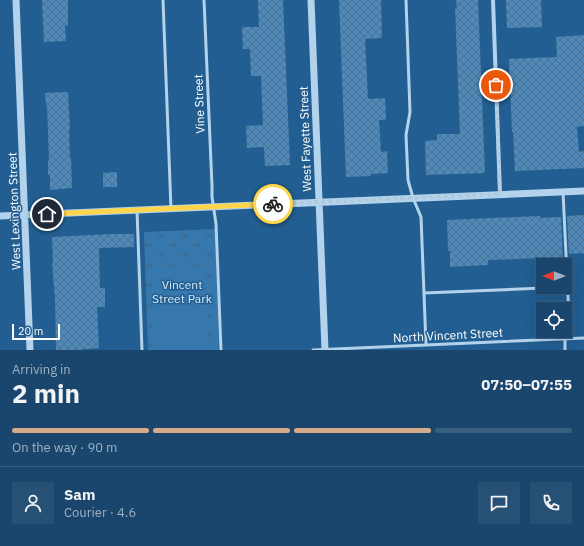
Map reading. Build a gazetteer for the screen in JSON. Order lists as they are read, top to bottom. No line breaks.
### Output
{"streets":{"street":["West Fayette Street","West Lexington Street"],"lane":["Vine Street","North Vincent Street"]},"crossings":[["West Fayette Street","North Vincent Street"]],"parks":["Vincent Street Park"],"scale_bar":"20 m","north":"left","page":{"scale":"20 m","heading":["2 min","Arriving in","07:50–07:55"],"panel":["Sam","Courier · 4.6"],"bar":"On the way · 90 m"}}
